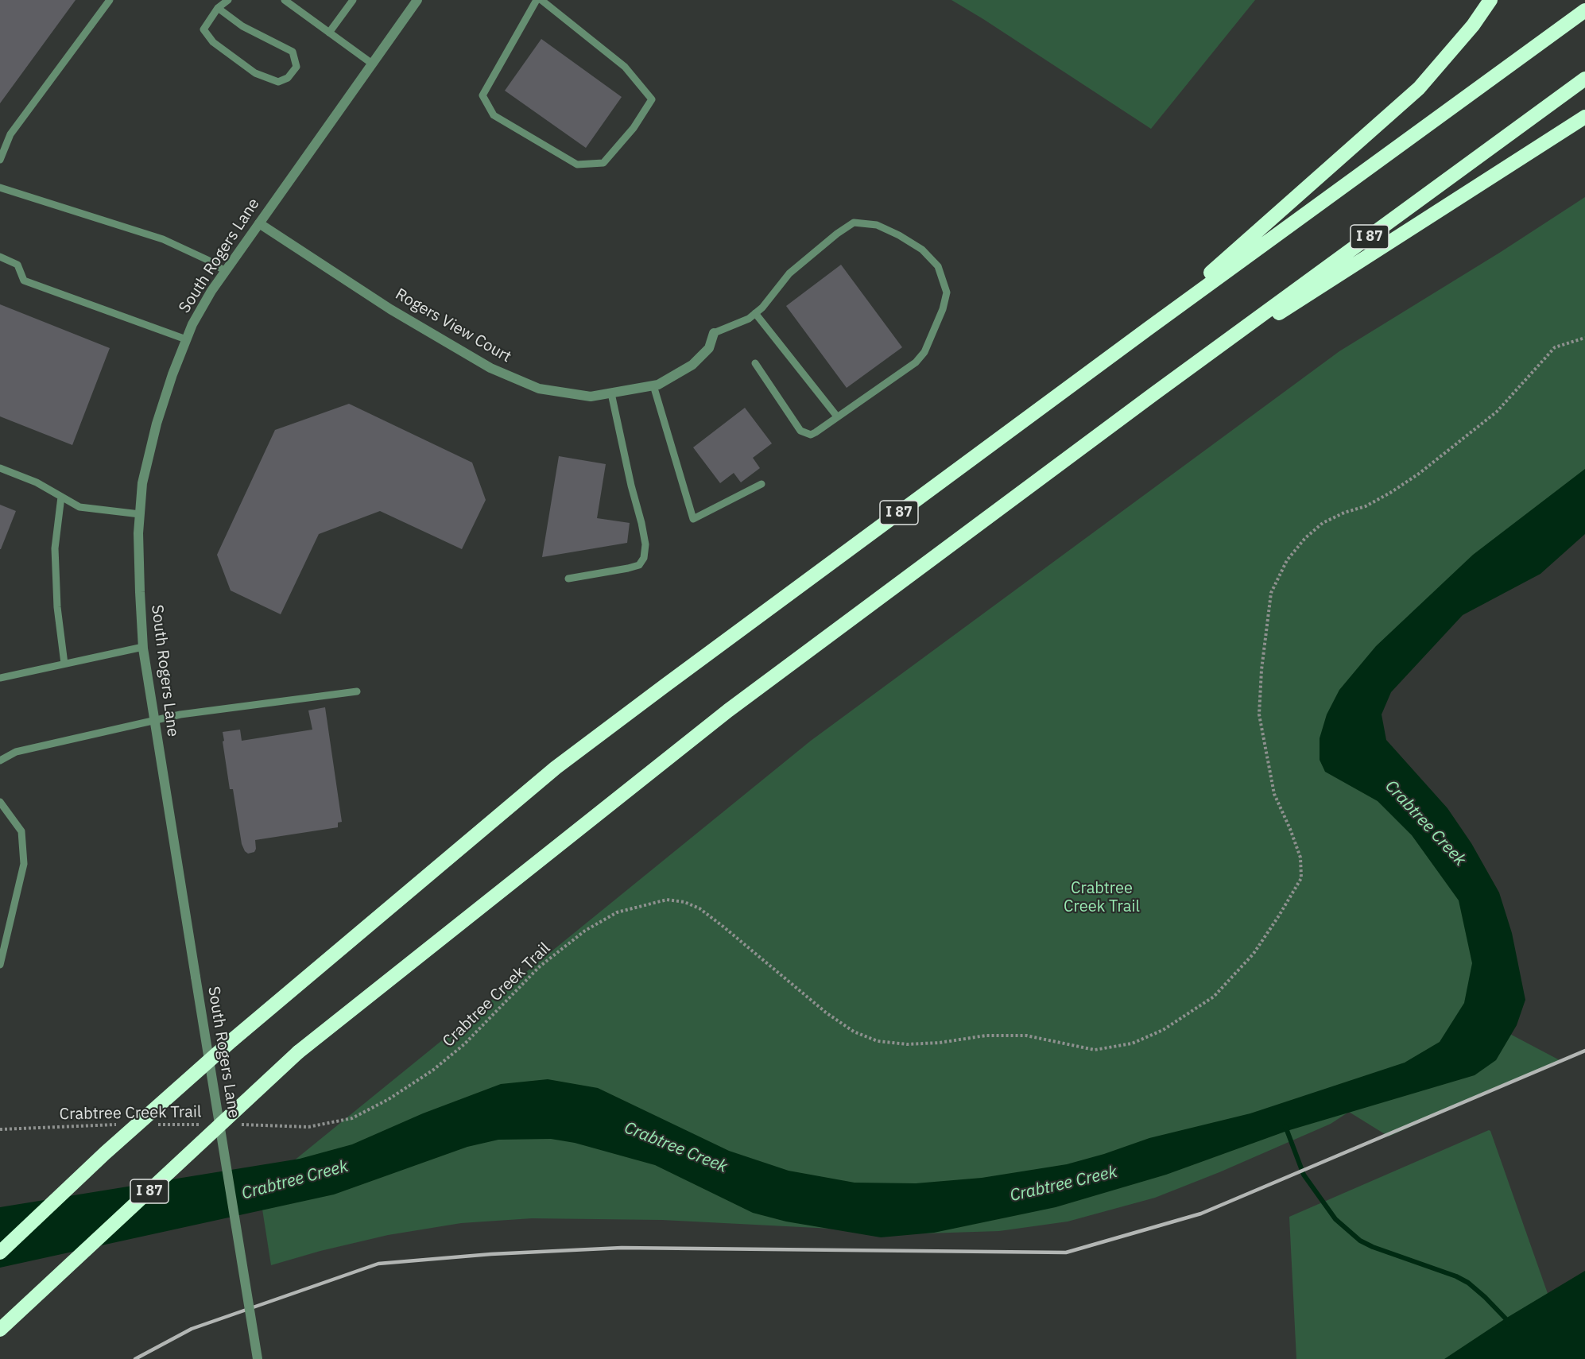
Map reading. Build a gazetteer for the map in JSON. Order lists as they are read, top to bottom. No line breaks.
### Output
{"streets":{"highway":["I 87"],"street":["South Rogers Lane","Rogers View Court"],"path":["Crabtree Creek Trail"]},"crossings":[["South Rogers Lane","Rogers View Court"]],"water":["Crabtree Creek"],"parks":["Crabtree Creek Trail"]}
